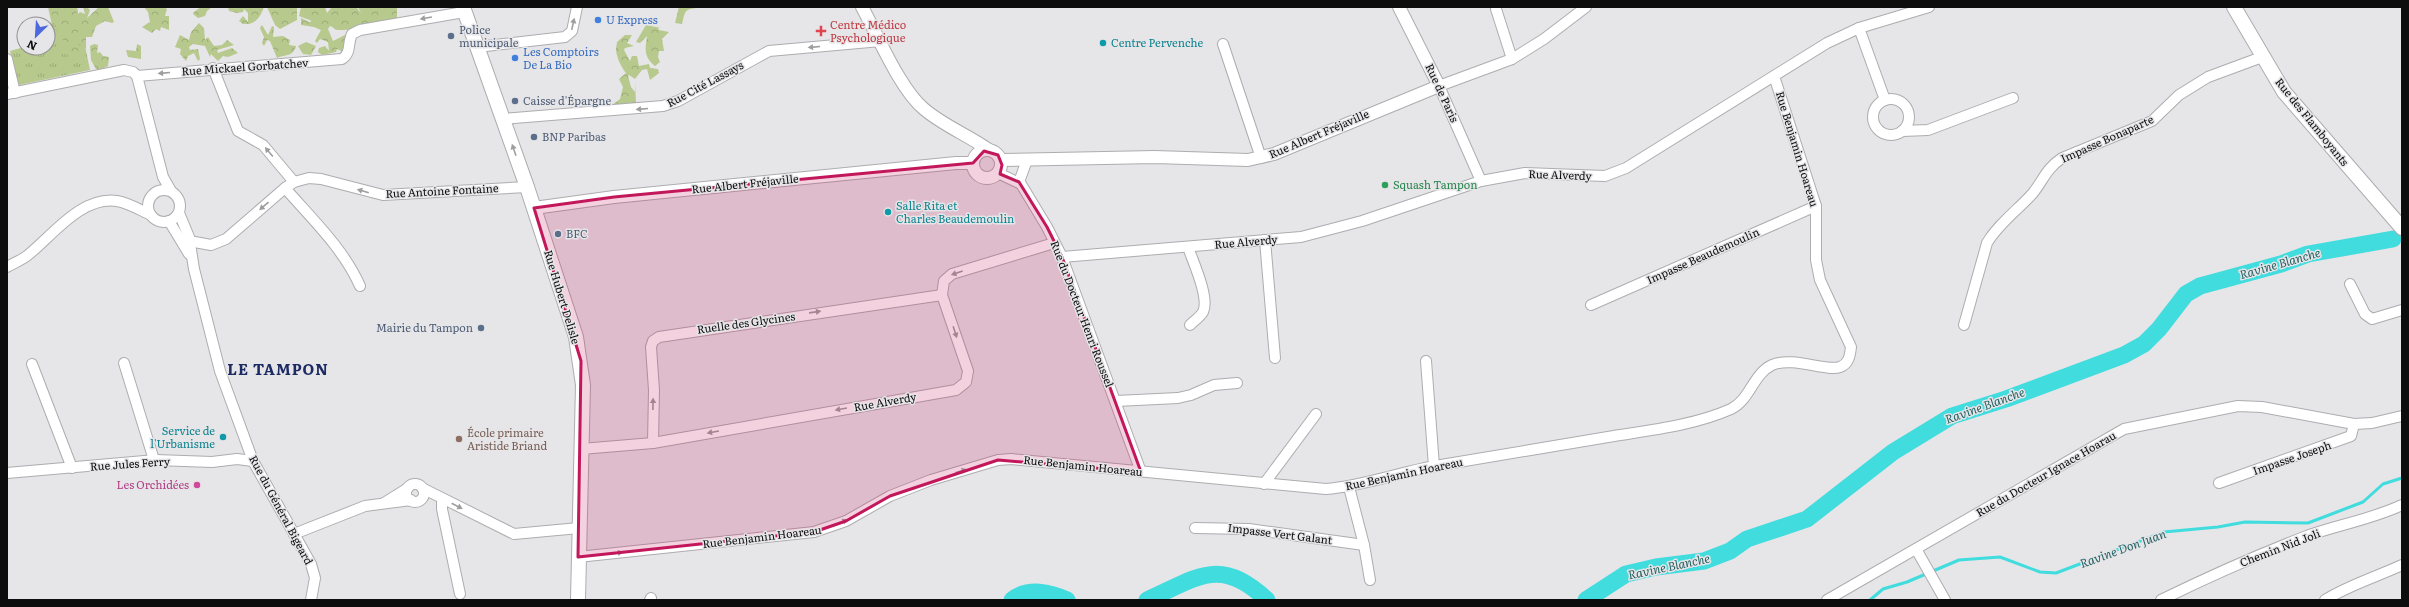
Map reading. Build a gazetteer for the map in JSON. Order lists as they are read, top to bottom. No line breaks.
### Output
{"streets":{"main road":["Rue des Flamboyants","Rue Hubert Delisle"],"street":["Rue Mickael Gorbatchev","Rue Cité Lassays","Rue de Paris","Rue Albert Fréjaville","Impasse Bonaparte","Rue Benjamin Hoareau","Rue Alverdy","Rue Antoine Fontaine","Impasse Beaudemoulin","Rue du Docteur Henri Roussel","Ruelle des Glycines","Impasse Joseph","Rue Jules Ferry","Rue du Docteur Ignace Hoarau","Rue du Général Bigeard","Impasse Vert Galant","Chemin Nid Joli"]},"crossings":[["Rue Mickael Gorbatchev","Rue Hubert Delisle"],["Rue Cité Lassays","Rue Hubert Delisle"],["Rue de Paris","Rue Albert Fréjaville"],["Rue de Paris","Rue Alverdy"],["Rue des Flamboyants","Impasse Bonaparte"],["Rue Albert Fréjaville","Rue Hubert Delisle"],["Rue Benjamin Hoareau","Rue Alverdy"],["Rue Benjamin Hoareau","Impasse Beaudemoulin"],["Rue Benjamin Hoareau","Rue Hubert Delisle"],["Rue Benjamin Hoareau","Rue du Docteur Henri Roussel"],["Rue Alverdy","Rue Hubert Delisle"],["Rue Alverdy","Rue du Docteur Henri Roussel"],["Rue Alverdy","Ruelle des Glycines"],["Rue Antoine Fontaine","Rue Hubert Delisle"],["Rue Antoine Fontaine","Rue du Général Bigeard"],["Impasse Joseph","Rue du Docteur Ignace Hoarau"],["Rue Jules Ferry","Rue du Général Bigeard"]],"one_way":["Rue Mickael Gorbatchev","Rue Cité Lassays","Rue Benjamin Hoareau","Rue Antoine Fontaine","Ruelle des Glycines"],"districts":["LE TAMPON"],"water":["Ravine Blanche","Ravine Don Juan"],"places":{"other":["U Express","Police municipale","Centre Pervenche","Les Comptoirs De La Bio","Caisse d'Épargne","BNP Paribas","Squash Tampon","Salle Rita et Charles Beaudemoulin","BFC","Mairie du Tampon","Service de l'Urbanisme","École primaire Aristide Briand","Les Orchidées"],"health":["Centre Médico Psychologique"]},"north":"bottom left"}
